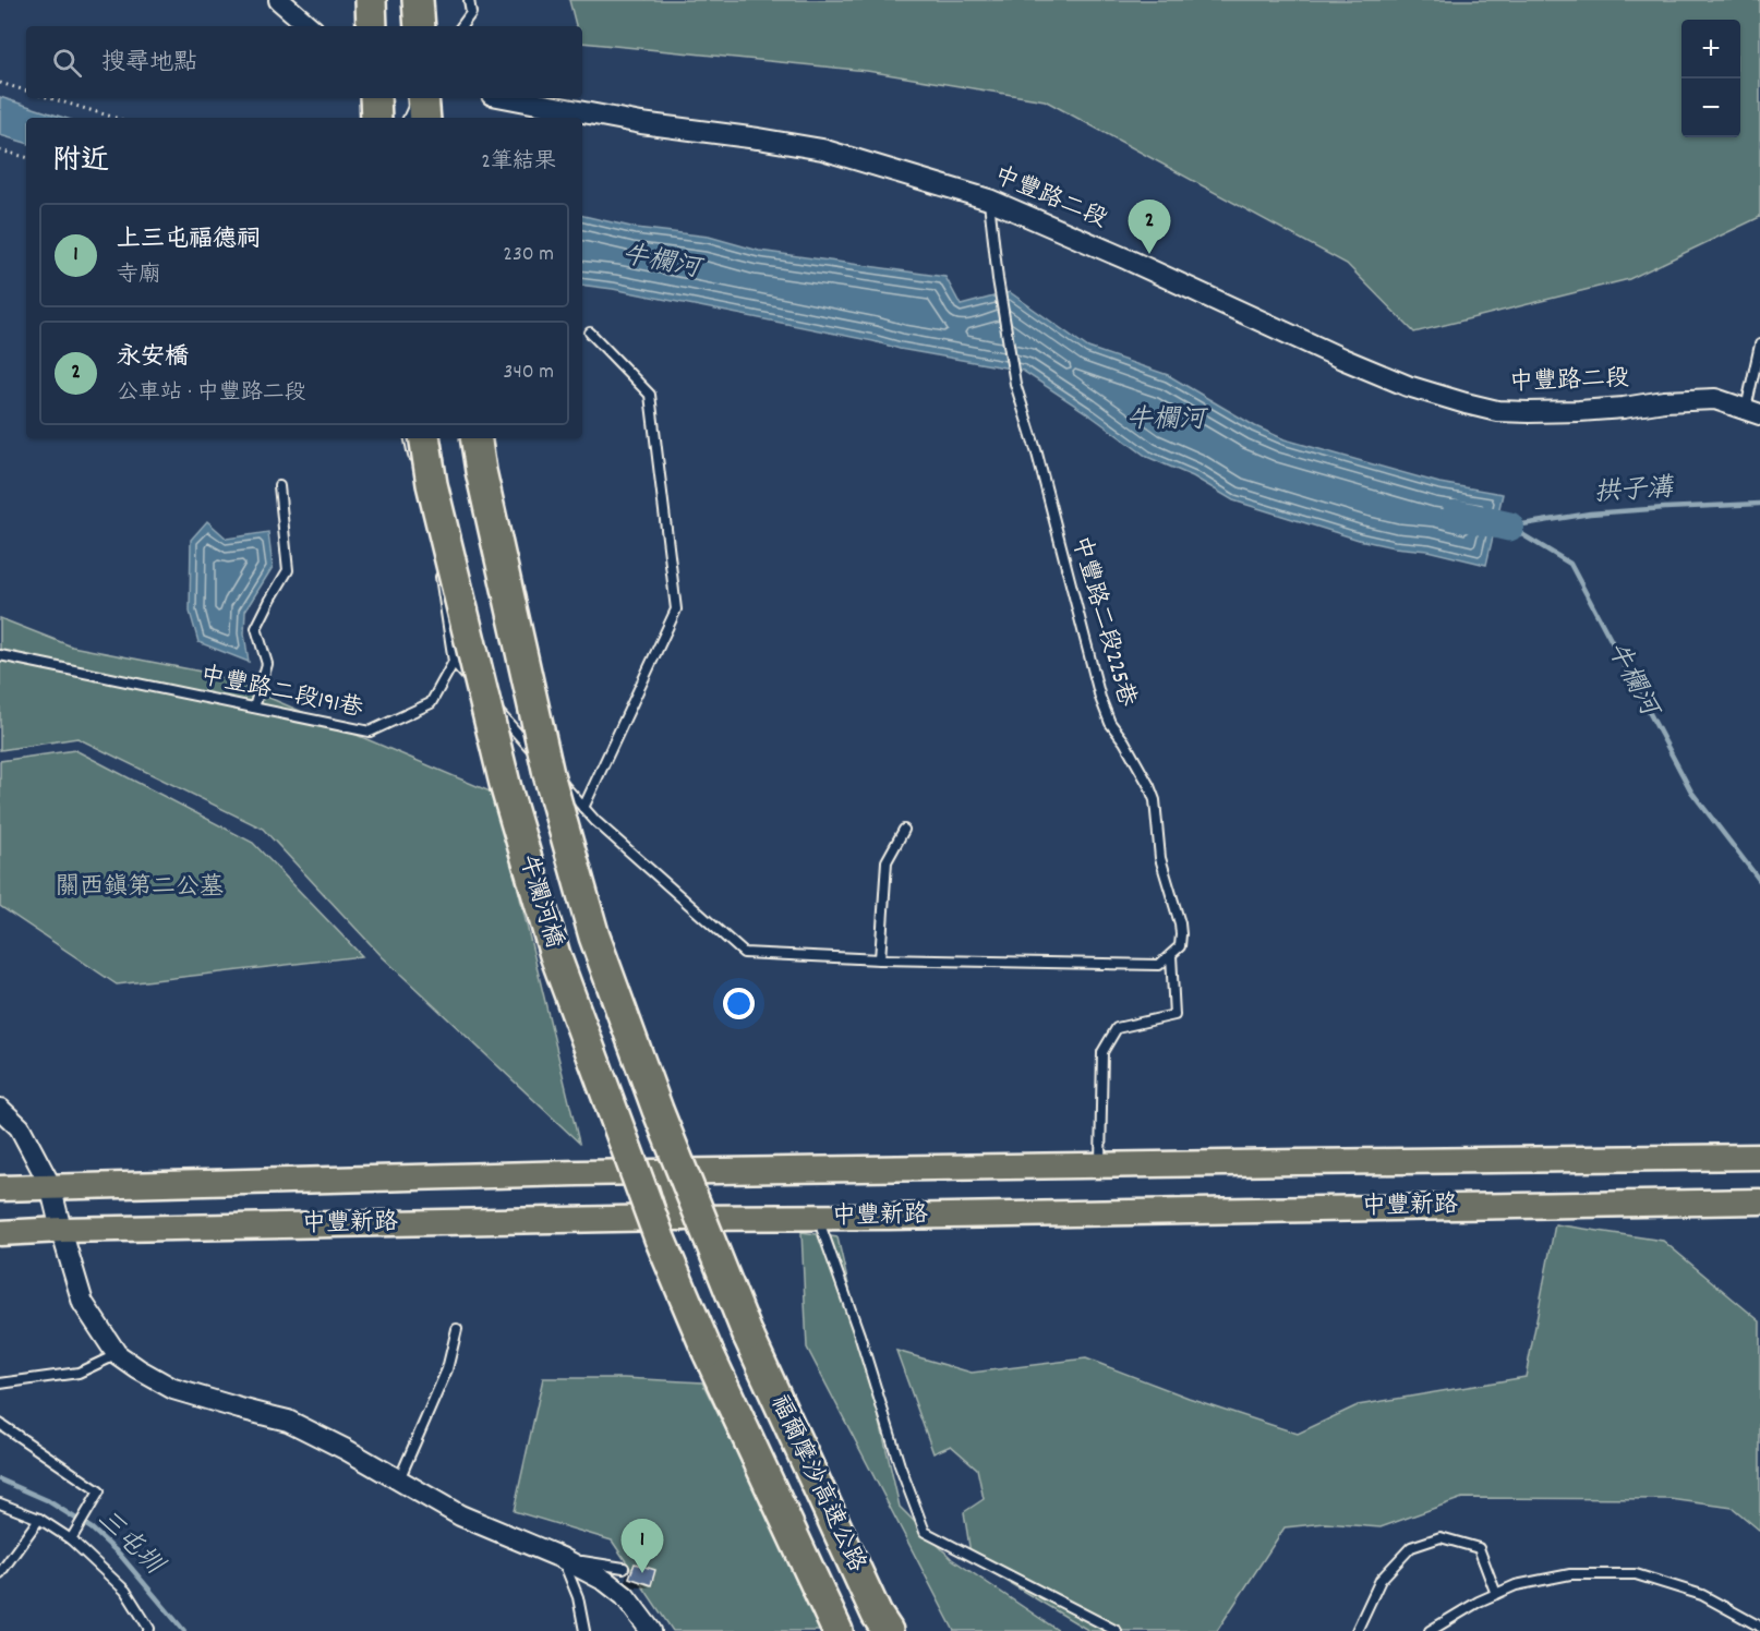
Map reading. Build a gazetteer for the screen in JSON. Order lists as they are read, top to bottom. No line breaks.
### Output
{"streets":{"highway":["牛瀾河橋","福爾摩沙高速公路"],"main road":["中豐新路"],"street":["中豐路二段"],"lane":["中豐路二段225巷","中豐路二段191巷"]},"crossings":[["中豐路二段","中豐路二段225巷"],["牛瀾河橋","福爾摩沙高速公路"]],"water":["牛欄河","拱子溝","三屯圳"],"parks":["關西鎮第二公墓"],"page":{"map_buttons":["+","−"],"search":"搜尋地點","heading":["附近","2筆結果"],"pins":["2","1"],"list":[{"mark":"1","name":"上三屯福德祠","note":"寺廟","value":"230 m"},{"mark":"2","name":"永安橋","note":"公車站 · 中豐路二段","value":"340 m"}]}}
